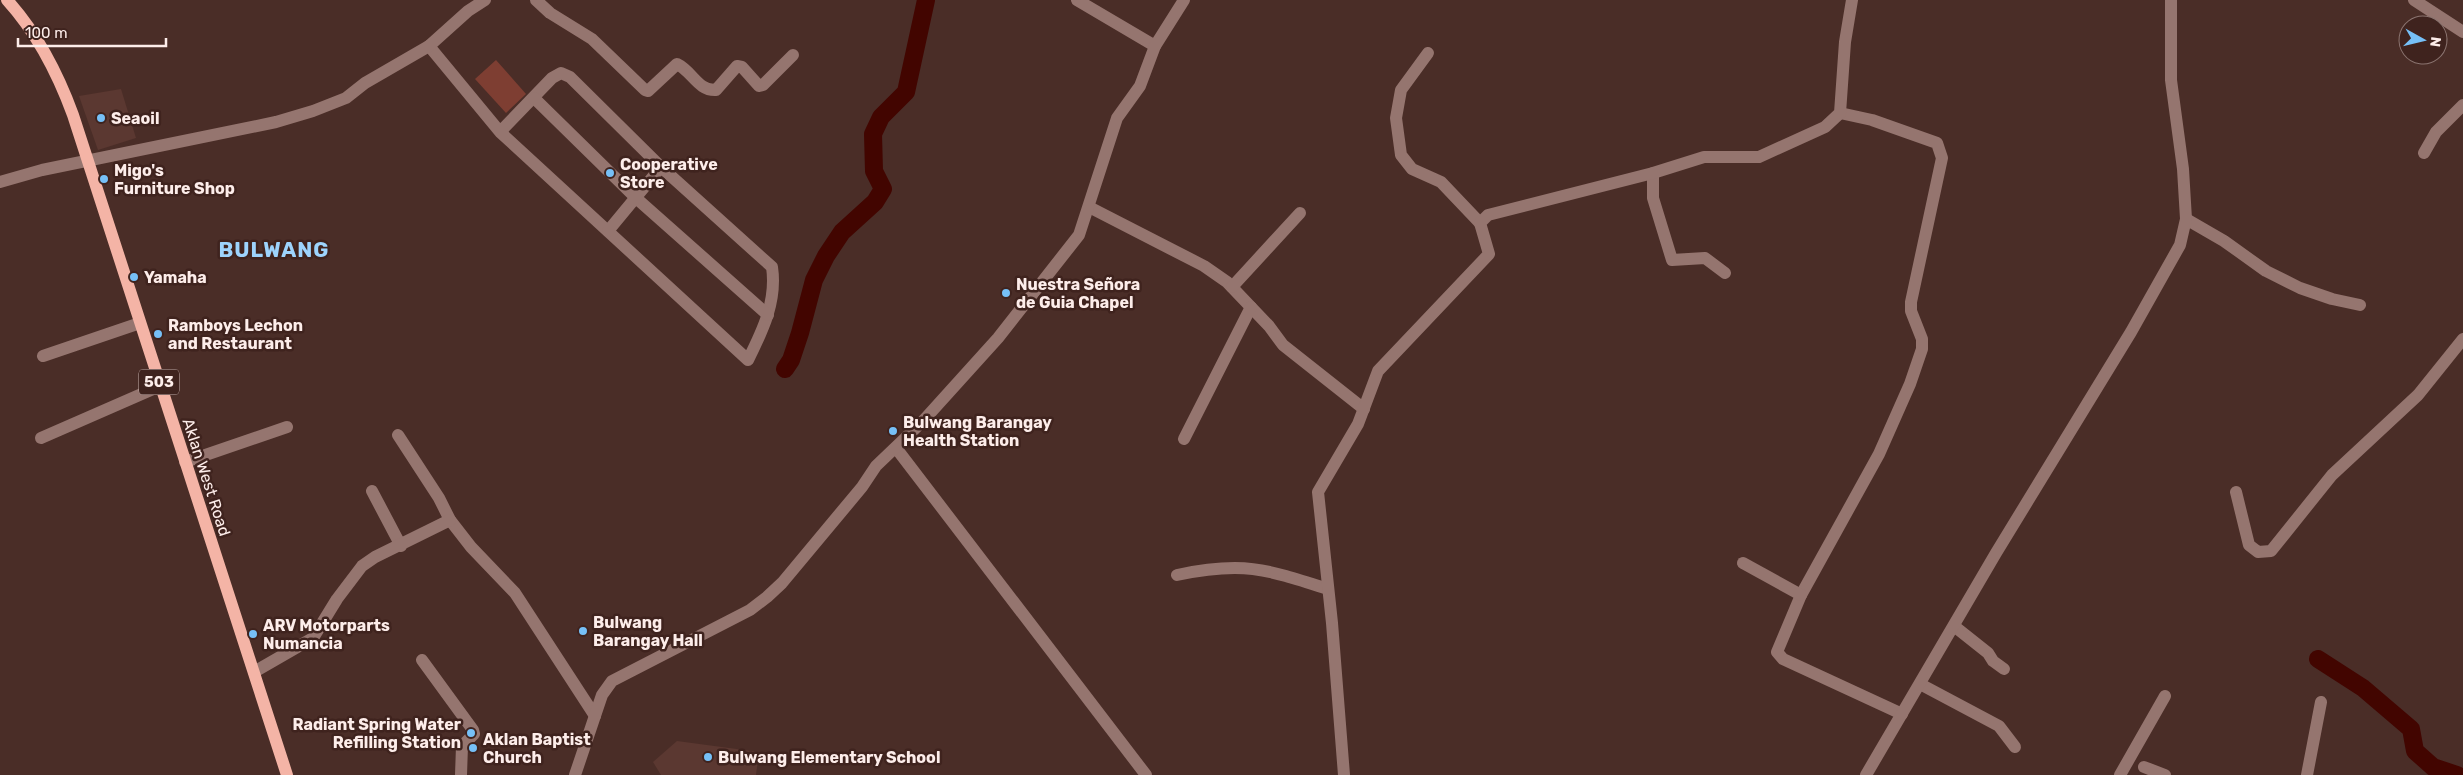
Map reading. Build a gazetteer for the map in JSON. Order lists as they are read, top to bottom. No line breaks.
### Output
{"streets":{"main road":["503","Aklan West Road"]},"districts":["BULWANG"],"places":["Seaoil","Cooperative Store","Migo's Furniture Shop","Yamaha","Nuestra Señora de Guia Chapel","Ramboys Lechon and Restaurant","Bulwang Barangay Health Station","Bulwang Barangay Hall","ARV Motorparts Numancia","Radiant Spring Water Refilling Station","Aklan Baptist Church","Bulwang Elementary School"],"scale_bar":"100 m","north":"right"}
